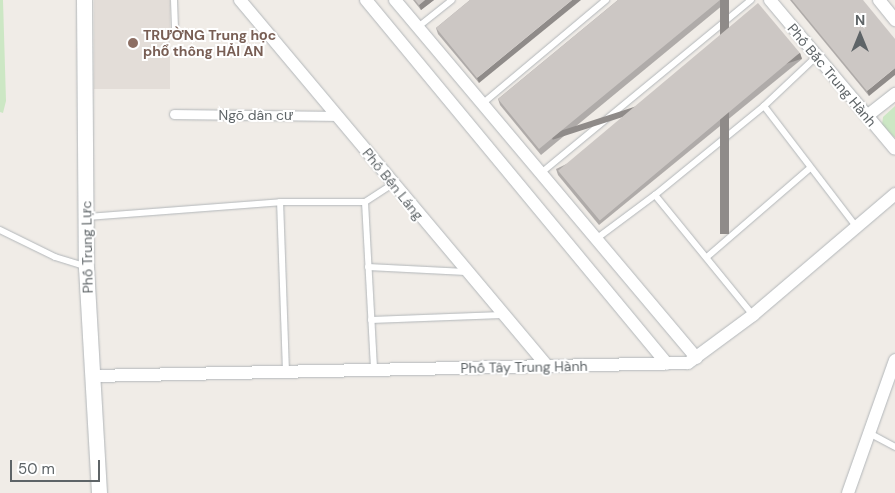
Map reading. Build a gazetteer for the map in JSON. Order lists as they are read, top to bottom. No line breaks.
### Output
{"streets":{"street":["Phố Bắc Trung Hành","Ngõ dân cư","Phố Bến Láng","Phố Trung Lực","Phố Tây Trung Hành"]},"crossings":[["Ngõ dân cư","Phố Bến Láng"],["Phố Bến Láng","Phố Tây Trung Hành"],["Phố Trung Lực","Phố Tây Trung Hành"]],"places":["TRƯỜNG Trung học phổ thông HẢI AN"],"scale_bar":"50 m","north":"top"}
